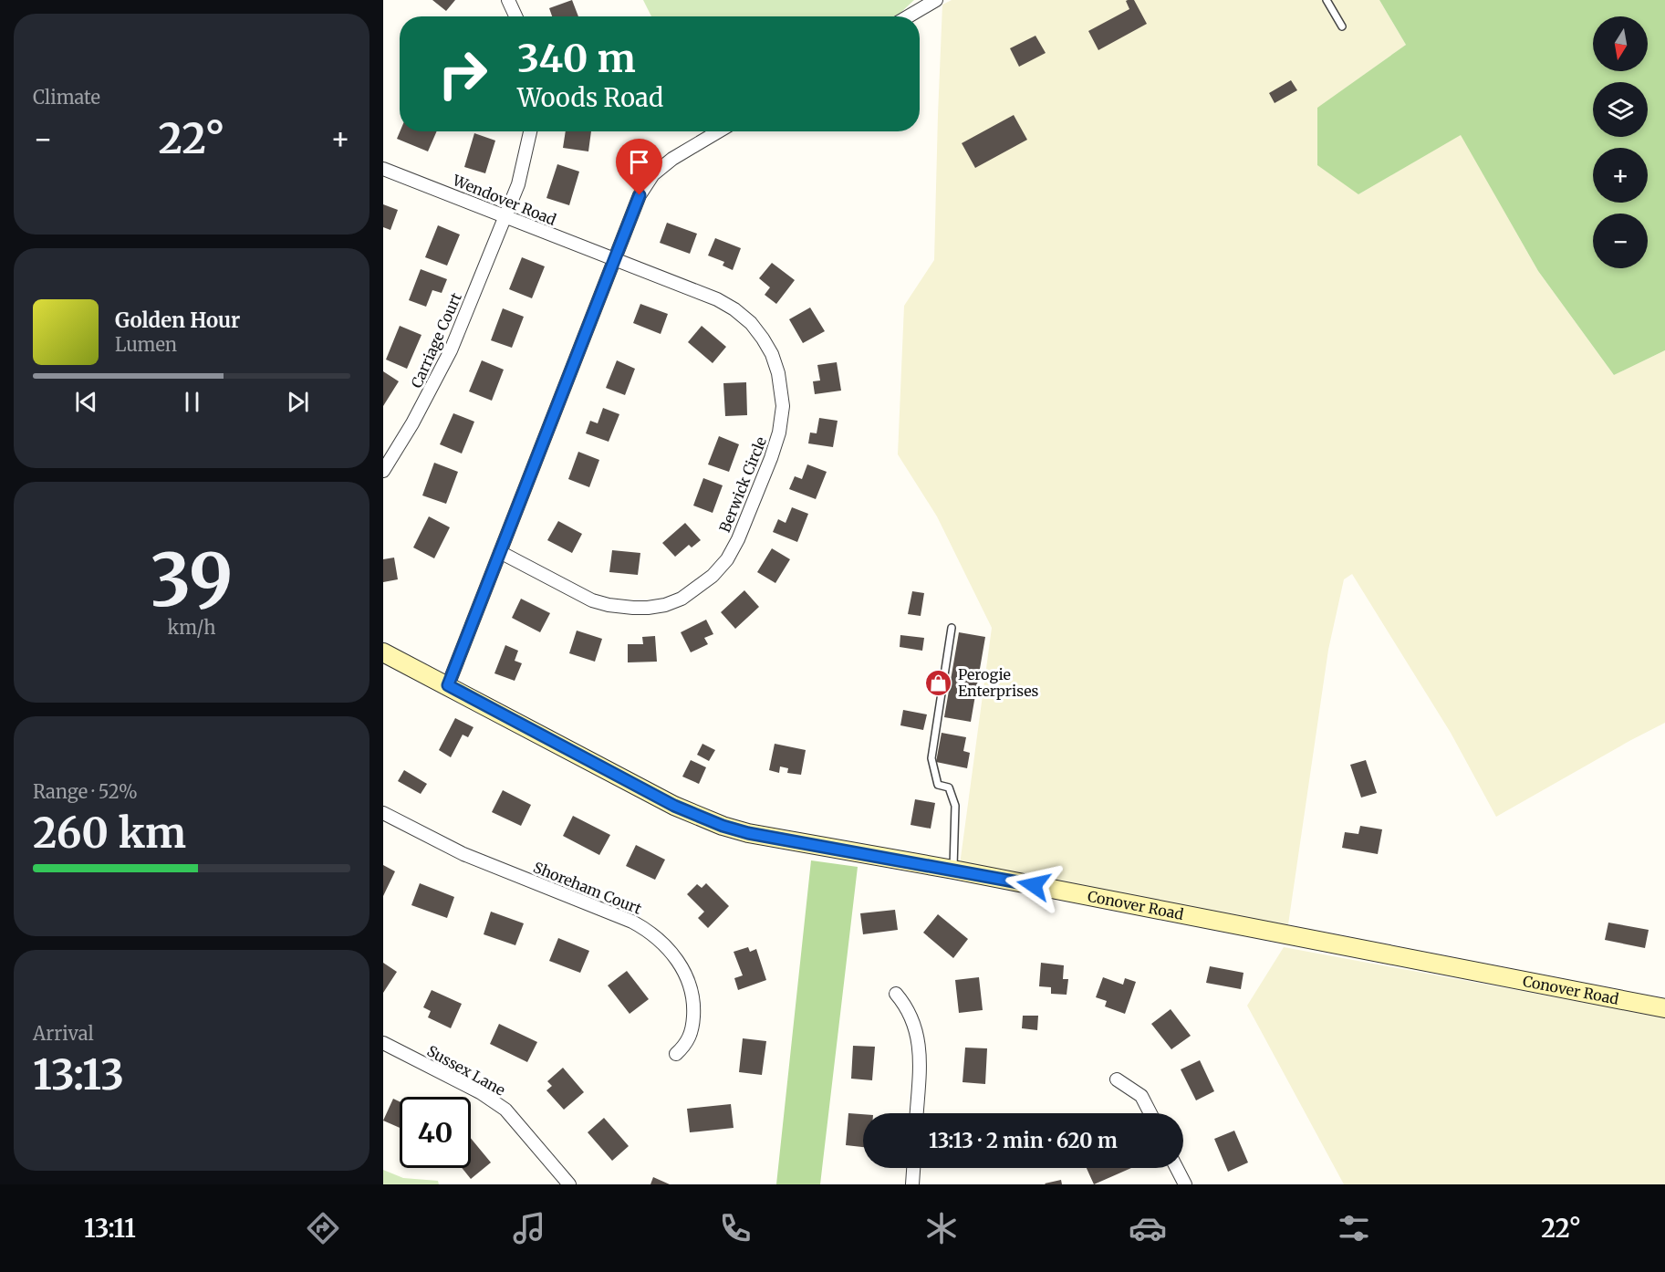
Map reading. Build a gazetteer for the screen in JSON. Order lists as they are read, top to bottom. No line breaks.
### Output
{"streets":{"street":["Wendover Road","Carriage Court","Berwick Circle","Shoreham Court","Conover Road","Sussex Lane"]},"crossings":[["Wendover Road","Carriage Court"],["Wendover Road","Berwick Circle"]],"places":{"shop":["Perogie Enterprises"]},"north":"bottom","page":{"tile":["Climate",["39","km/h"],["Range · 52%","260 km"],["Arrival","13:13"]],"map_buttons":["+","−"],"turn":["340 m","Woods Road"],"heat":["−","22°","+"],"song":["Golden Hour","Lumen"],"limit":"40","trip":"13:13 · 2 min · 620 m","tabs":["13:11","22°"]}}
